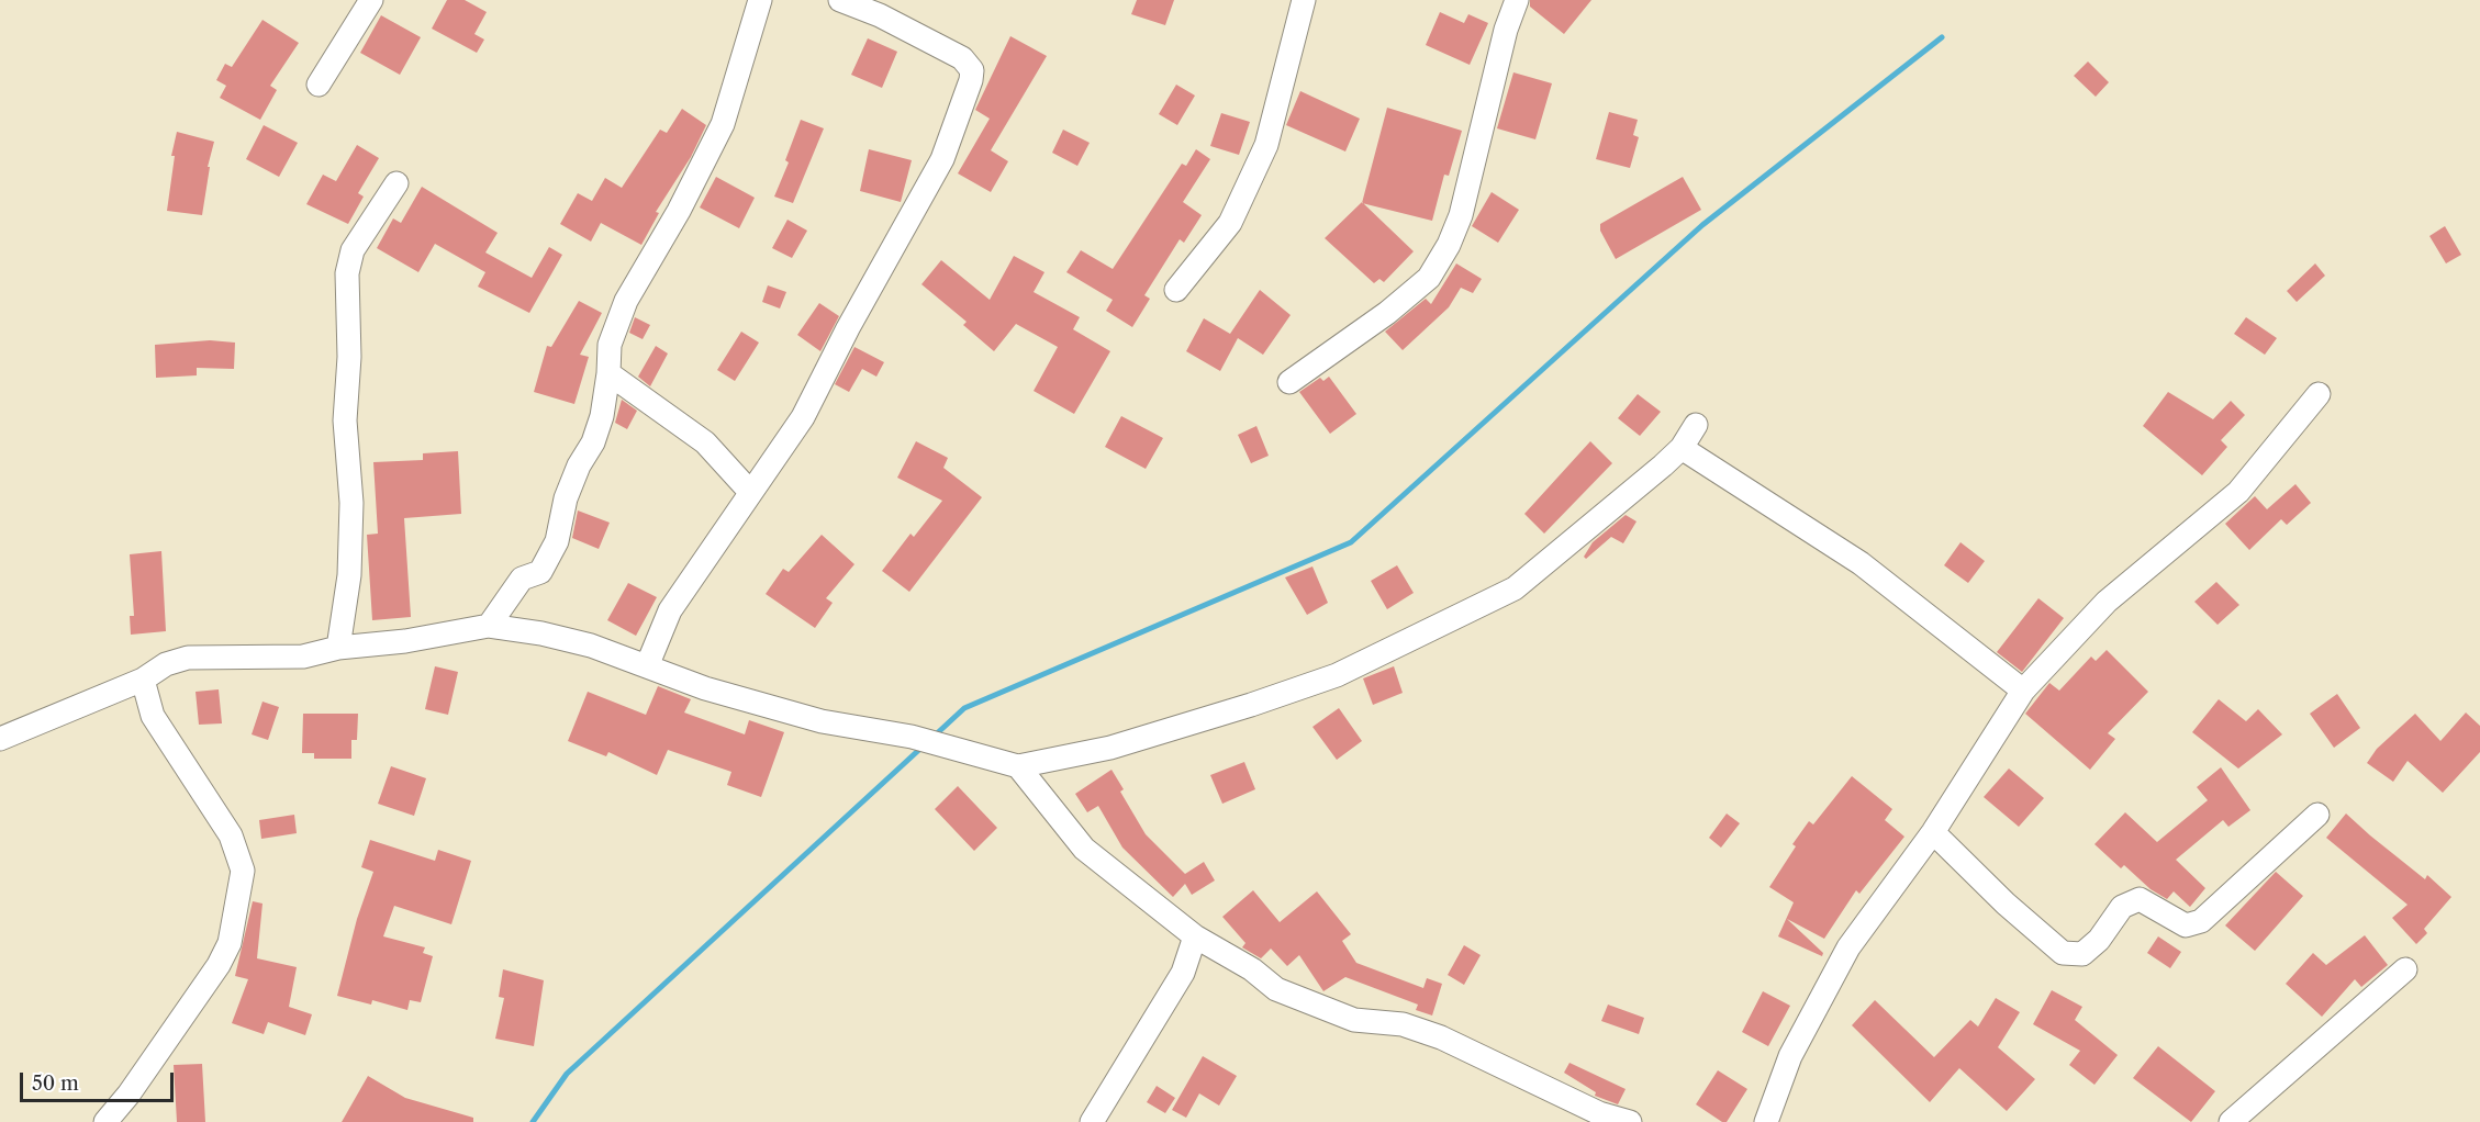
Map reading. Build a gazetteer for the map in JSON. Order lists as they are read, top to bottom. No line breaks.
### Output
{"scale_bar":"50 m"}
